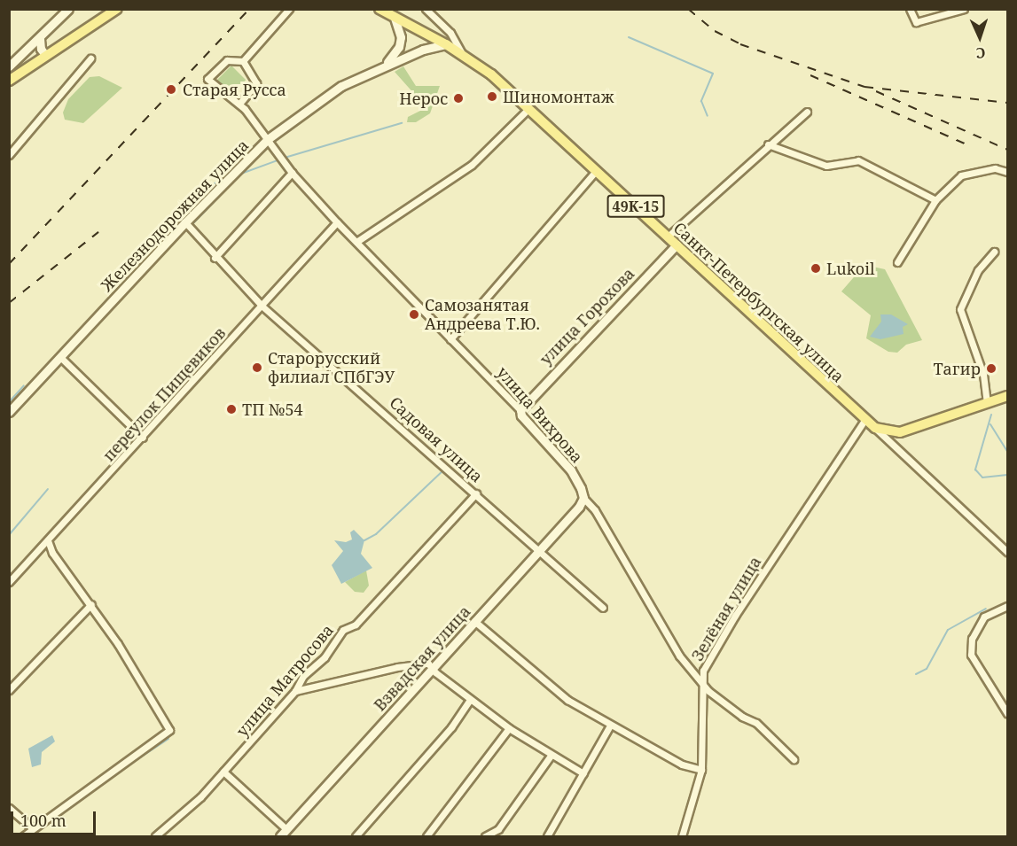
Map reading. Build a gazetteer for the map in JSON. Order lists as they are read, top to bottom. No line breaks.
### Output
{"streets":{"main road":["49К-15","Санкт-Петербургская улица"],"street":["Железнодорожная улица","улица Горохова","переулок Пищевиков","улица Вихрова","Садовая улица","Зелёная улица","Взвадская улица","улица Матросова"]},"crossings":[["49К-15","Железнодорожная улица"],["49К-15","Санкт-Петербургская улица"],["49К-15","Зелёная улица"],["Железнодорожная улица","улица Вихрова"],["Железнодорожная улица","Садовая улица"],["Санкт-Петербургская улица","улица Горохова"],["Санкт-Петербургская улица","Зелёная улица"],["улица Горохова","улица Вихрова"],["переулок Пищевиков","улица Вихрова"],["переулок Пищевиков","Садовая улица"],["улица Вихрова","Зелёная улица"],["улица Вихрова","Взвадская улица"],["Садовая улица","Взвадская улица"],["Садовая улица","улица Матросова"]],"places":["Старая Русса","Шиномонтаж","Нерос","Lukoil","Самозанятая Андреева Т.Ю.","Старорусский филиал СПбГЭУ","Тагир","ТП №54"],"scale_bar":"100 m","north":"bottom"}
